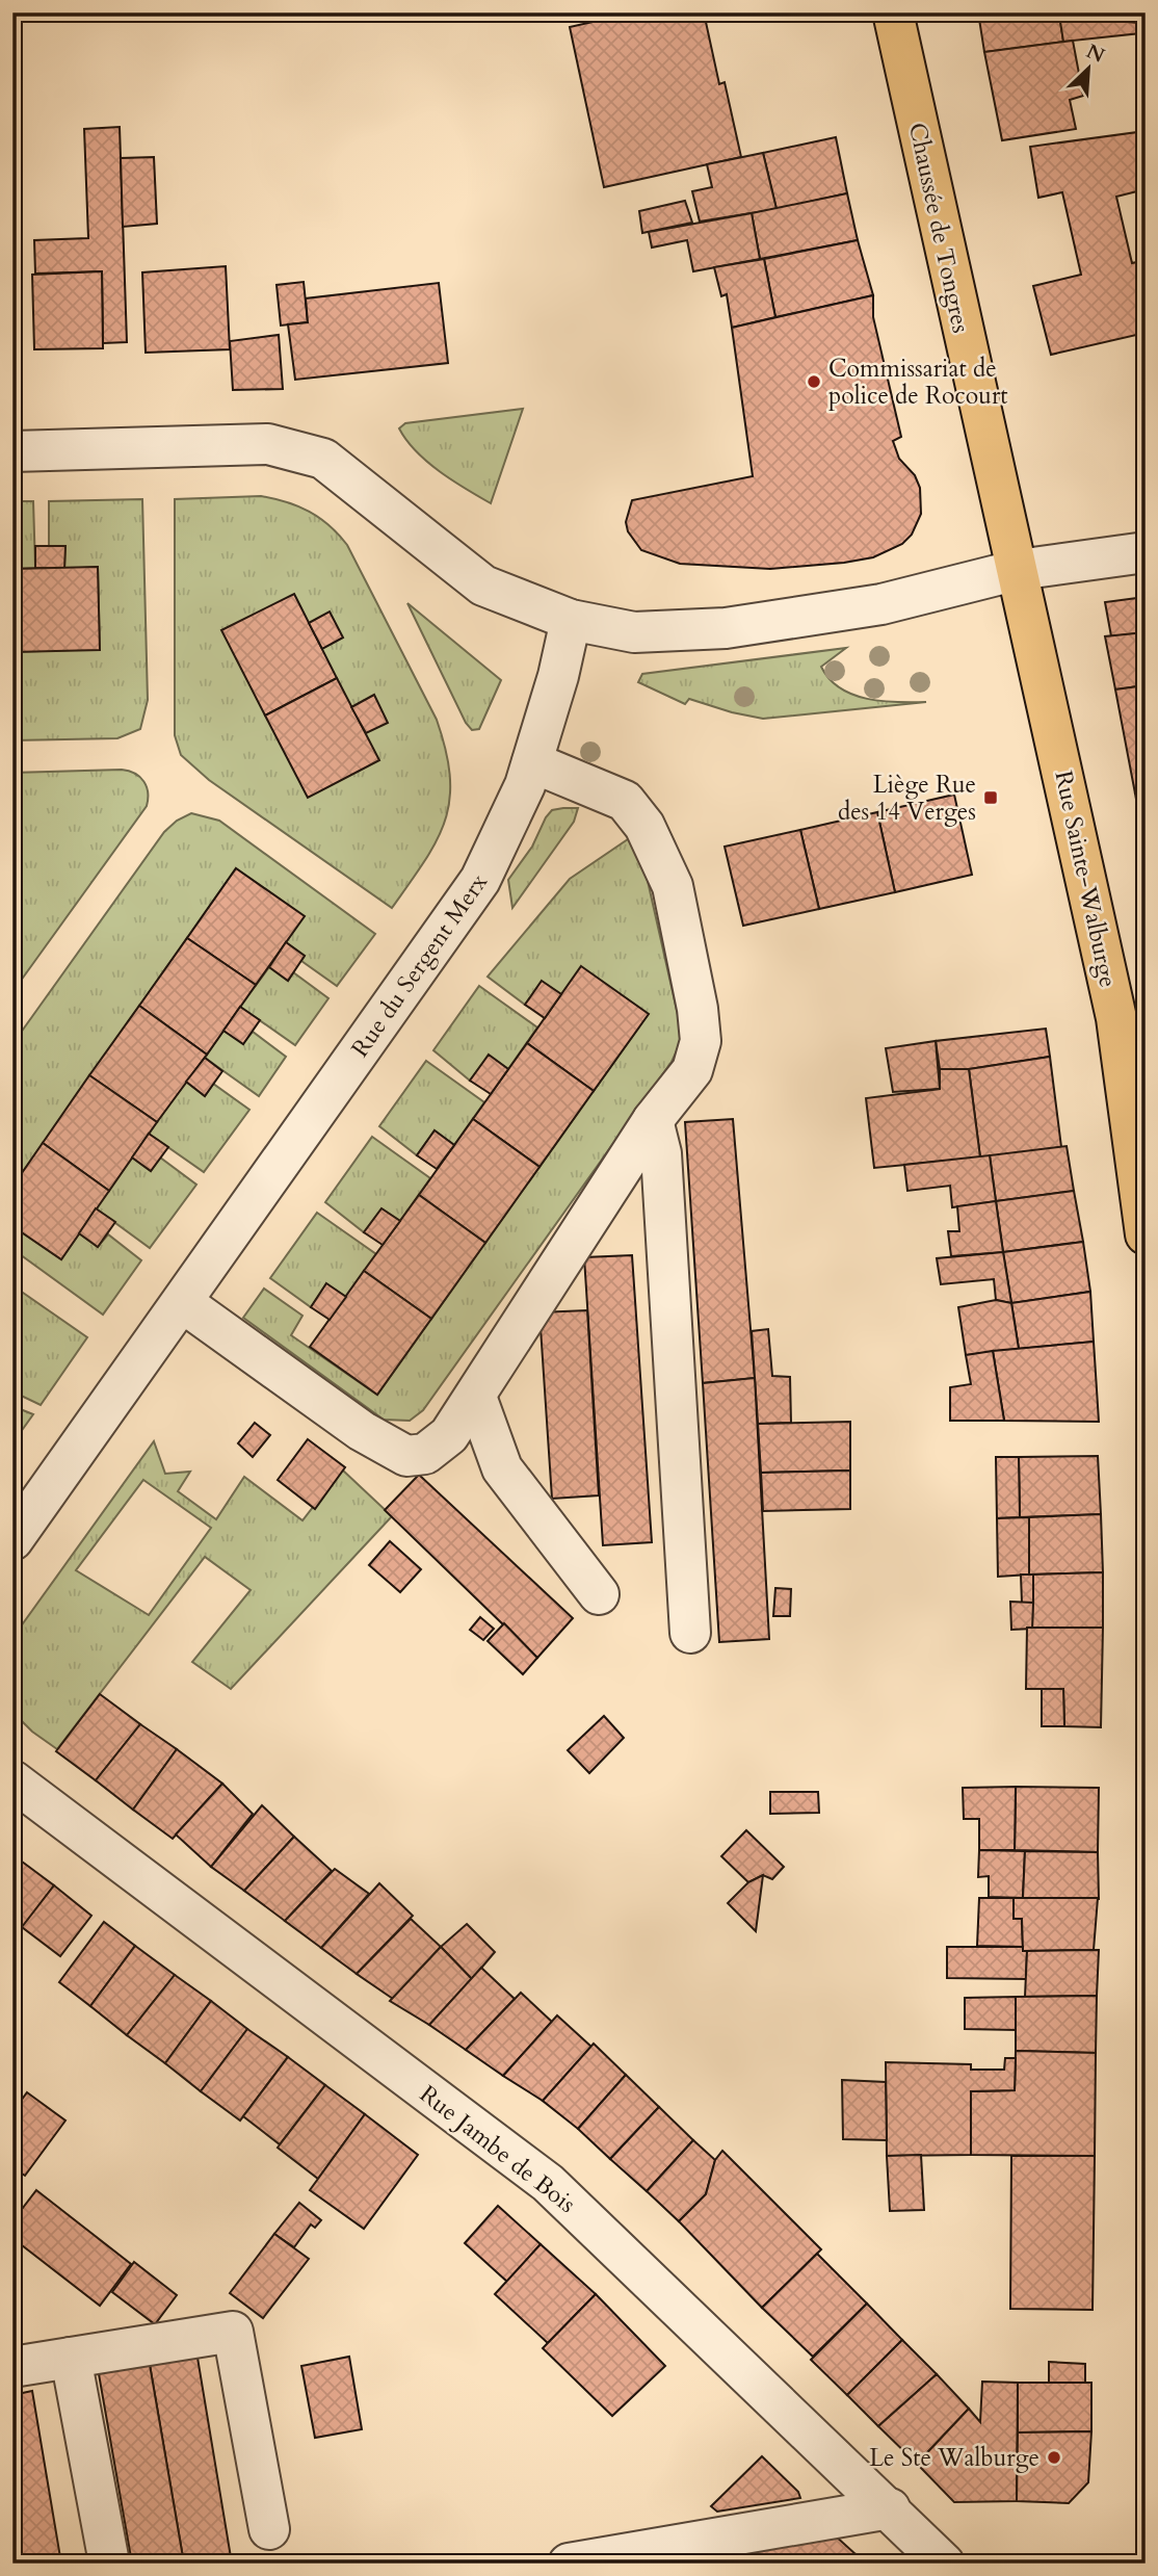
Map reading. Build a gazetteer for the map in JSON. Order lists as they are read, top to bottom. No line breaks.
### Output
{"streets":{"main road":["Chaussée de Tongres","Rue Sainte-Walburge"],"street":["Rue du Sergent Merx","Rue Jambe de Bois"]},"crossings":[["Chaussée de Tongres","Rue Sainte-Walburge"]],"places":{"other":["Commissariat de police de Rocourt","Le Ste Walburge"],"transit":["Liège Rue des 14 Verges"]},"north":"top right"}
